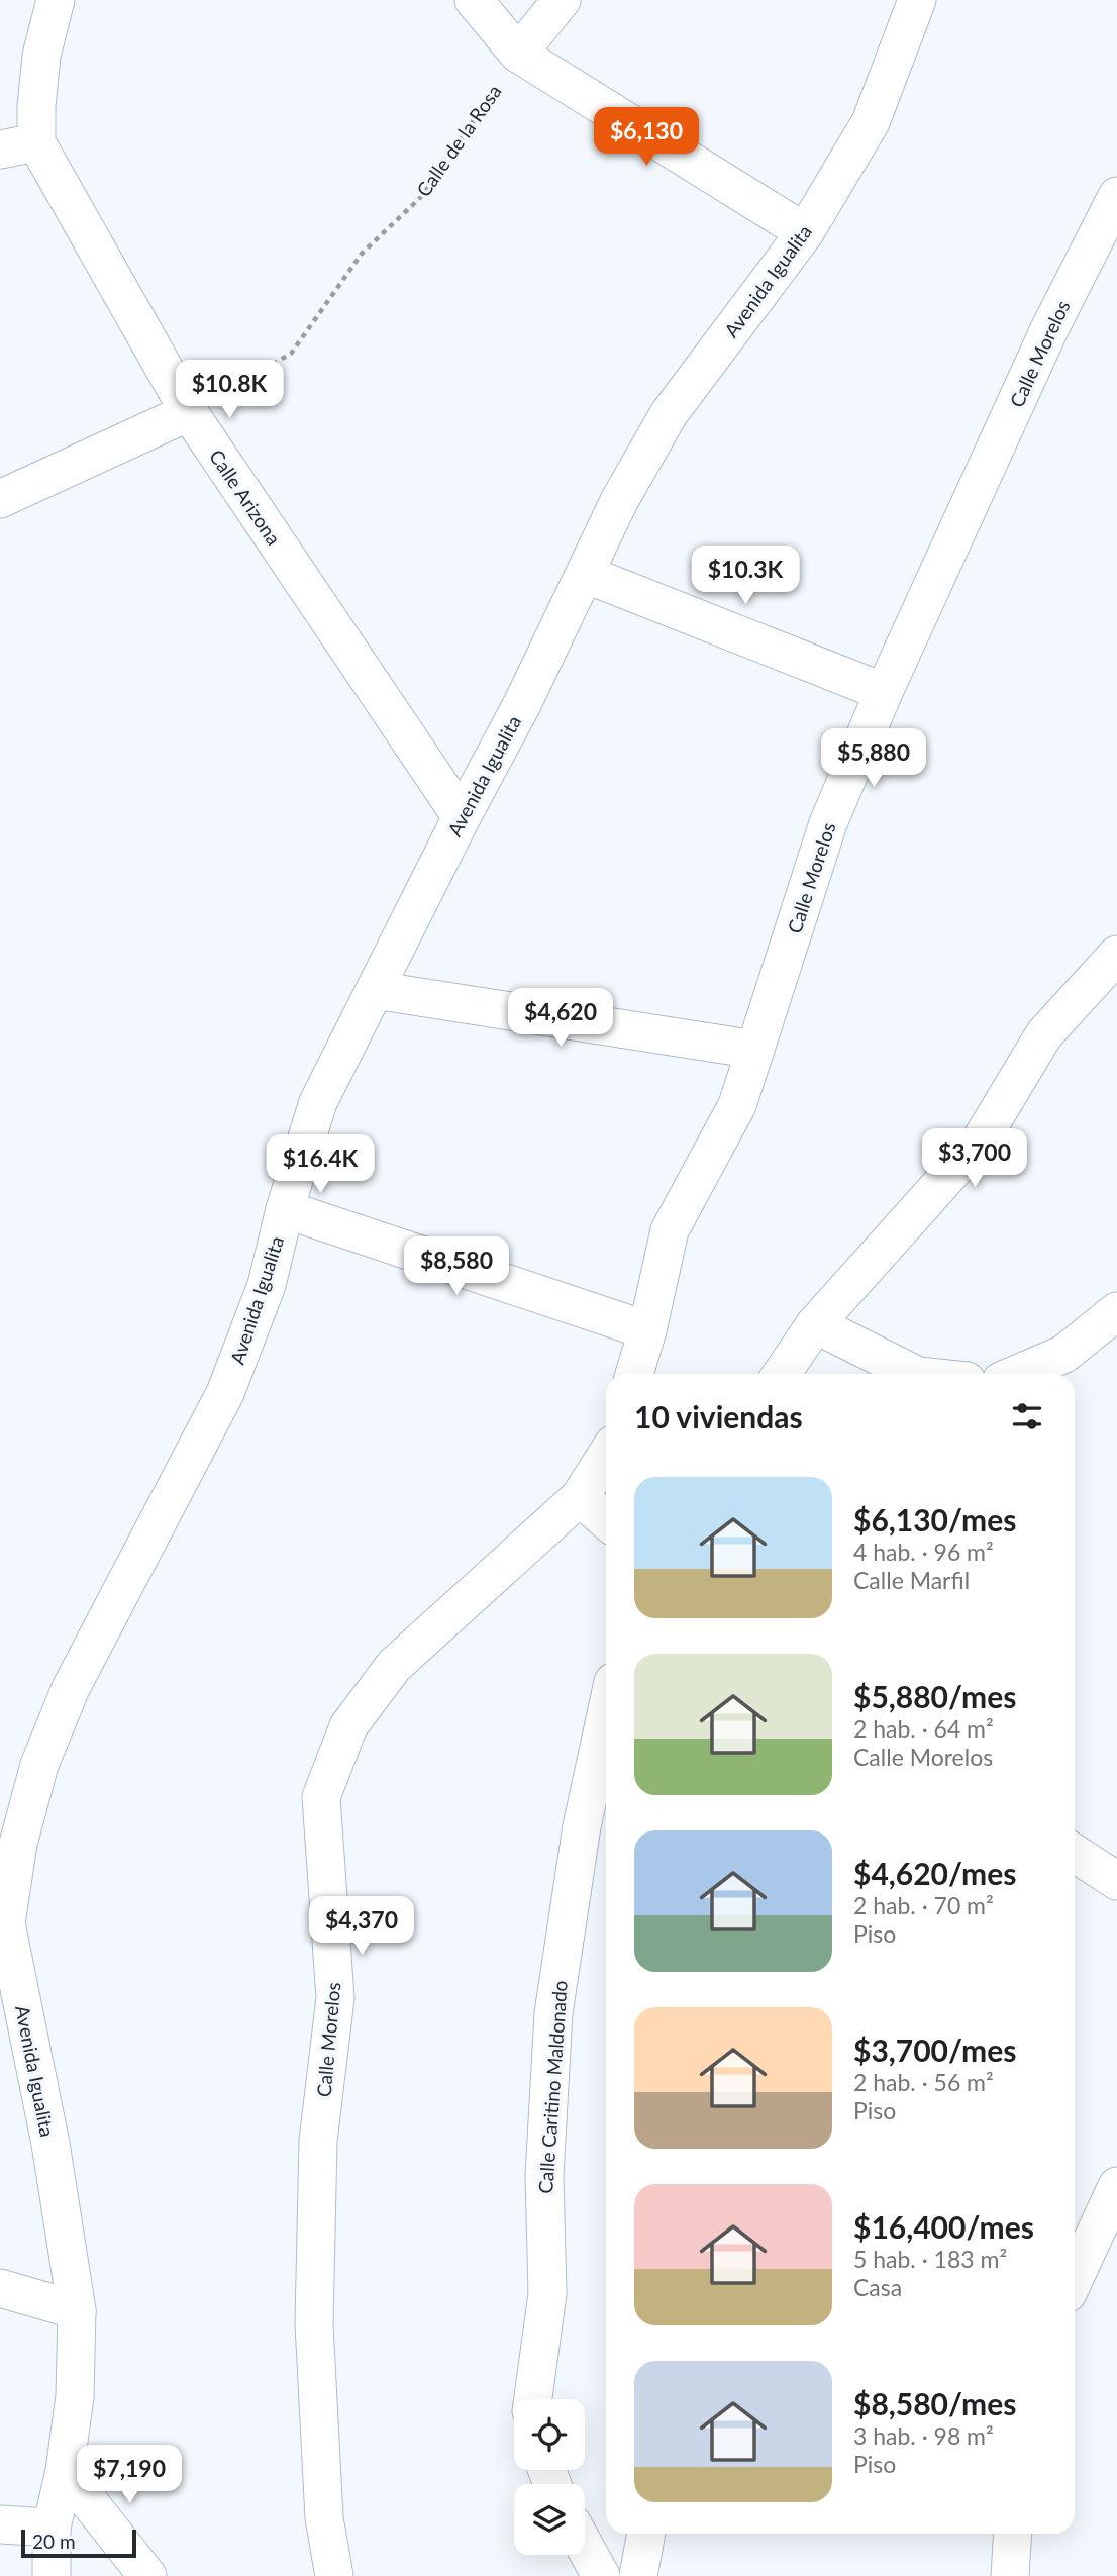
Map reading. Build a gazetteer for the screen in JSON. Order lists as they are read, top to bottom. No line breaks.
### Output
{"streets":{"street":["Avenida Igualita","Calle Morelos","Calle Arizona","Calle Caritino Maldonado"],"path":["Calle de la Rosa"]},"crossings":[["Calle de la Rosa","Calle Arizona"],["Avenida Igualita","Calle Arizona"]],"scale_bar":"20 m","page":{"price":["$6,130","$10.8K","$10.3K","$5,880","$4,620","$3,700","$16.4K","$8,580","$4,370","$7,190"],"heading":"10 viviendas","list":[{"name":"$6,130/mes","note":"4 hab. · 96 m² · Calle Marfil"},{"name":"$5,880/mes","note":"2 hab. · 64 m² · Calle Morelos"},{"name":"$4,620/mes","note":"2 hab. · 70 m² · Piso"},{"name":"$3,700/mes","note":"2 hab. · 56 m² · Piso"},{"name":"$16,400/mes","note":"5 hab. · 183 m² · Casa"},{"name":"$8,580/mes","note":"3 hab. · 98 m² · Piso"}],"scale":"20 m"}}
